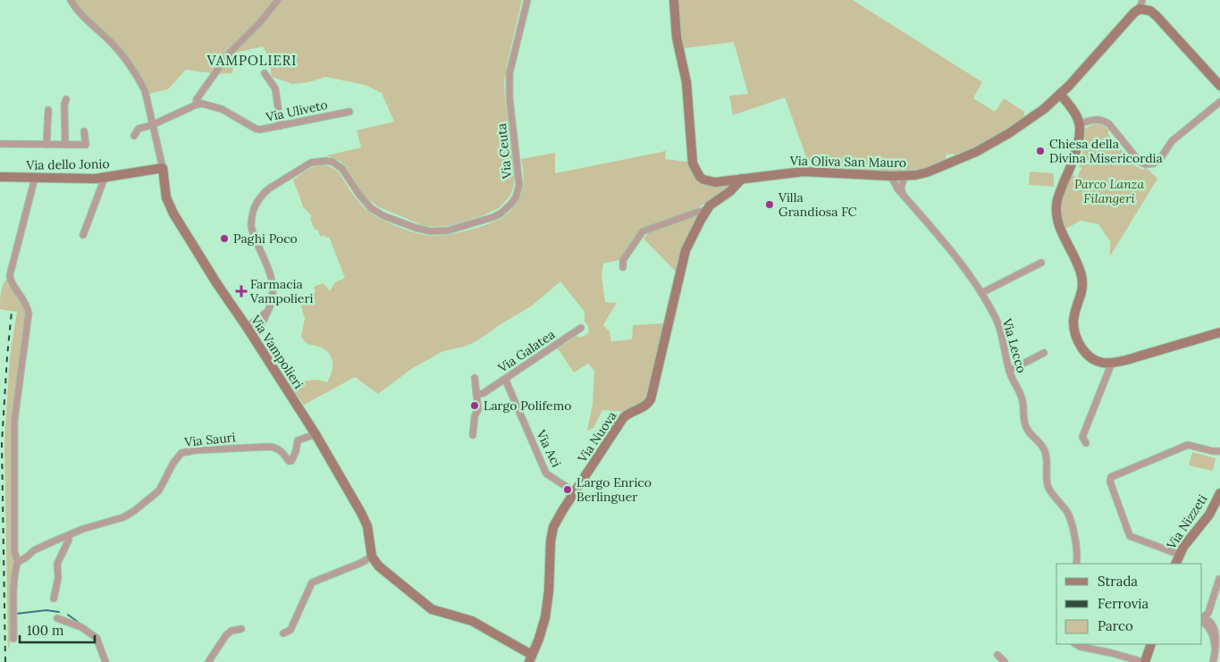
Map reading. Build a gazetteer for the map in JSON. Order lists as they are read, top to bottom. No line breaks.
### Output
{"streets":{"street":["Via Uliveto","Via Ceuta","Via Oliva San Mauro","Via dello Jonio","Via Lecco","Via Galatea","Via Vampolieri","Via Nuova","Via Sauri","Via Aci","Via Nizzeti"]},"crossings":[["Via Ceuta","Via Vampolieri"],["Via Oliva San Mauro","Via Lecco"],["Via Oliva San Mauro","Via Nuova"],["Via dello Jonio","Via Vampolieri"],["Via Galatea","Via Aci"],["Via Vampolieri","Via Sauri"],["Via Nuova","Via Aci"]],"districts":["VAMPOLIERI"],"parks":["Parco Lanza Filangeri"],"places":{"other":["Chiesa della Divina Misericordia","Villa Grandiosa FC","Paghi Poco","Largo Polifemo","Largo Enrico Berlinguer"],"health":["Farmacia Vampolieri"]},"legend":["Strada","Ferrovia","Parco"],"scale_bar":"100 m"}
